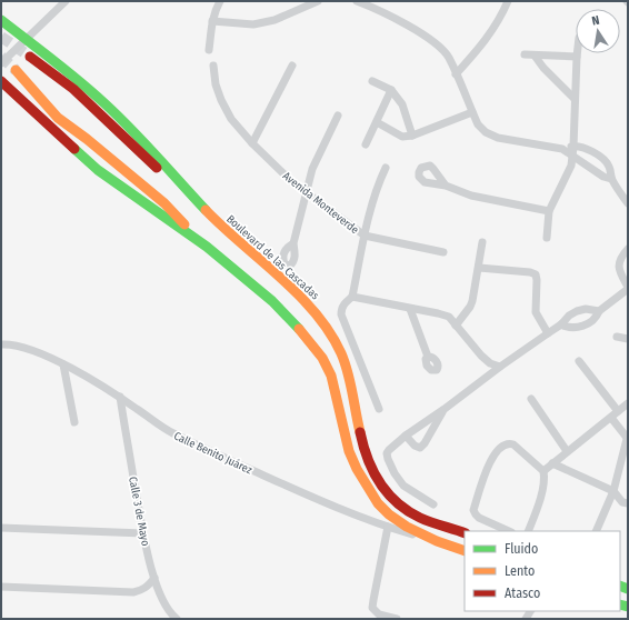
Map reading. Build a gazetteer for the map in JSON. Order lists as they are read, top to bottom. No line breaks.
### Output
{"streets":{"main road":["Boulevard de las Cascadas"],"street":["Avenida Monteverde","Calle Benito Juárez","Calle 3 de Mayo"]},"crossings":[["Calle Benito Juárez","Calle 3 de Mayo"]],"legend":["Fluido","Lento","Atasco"],"north":"top"}
